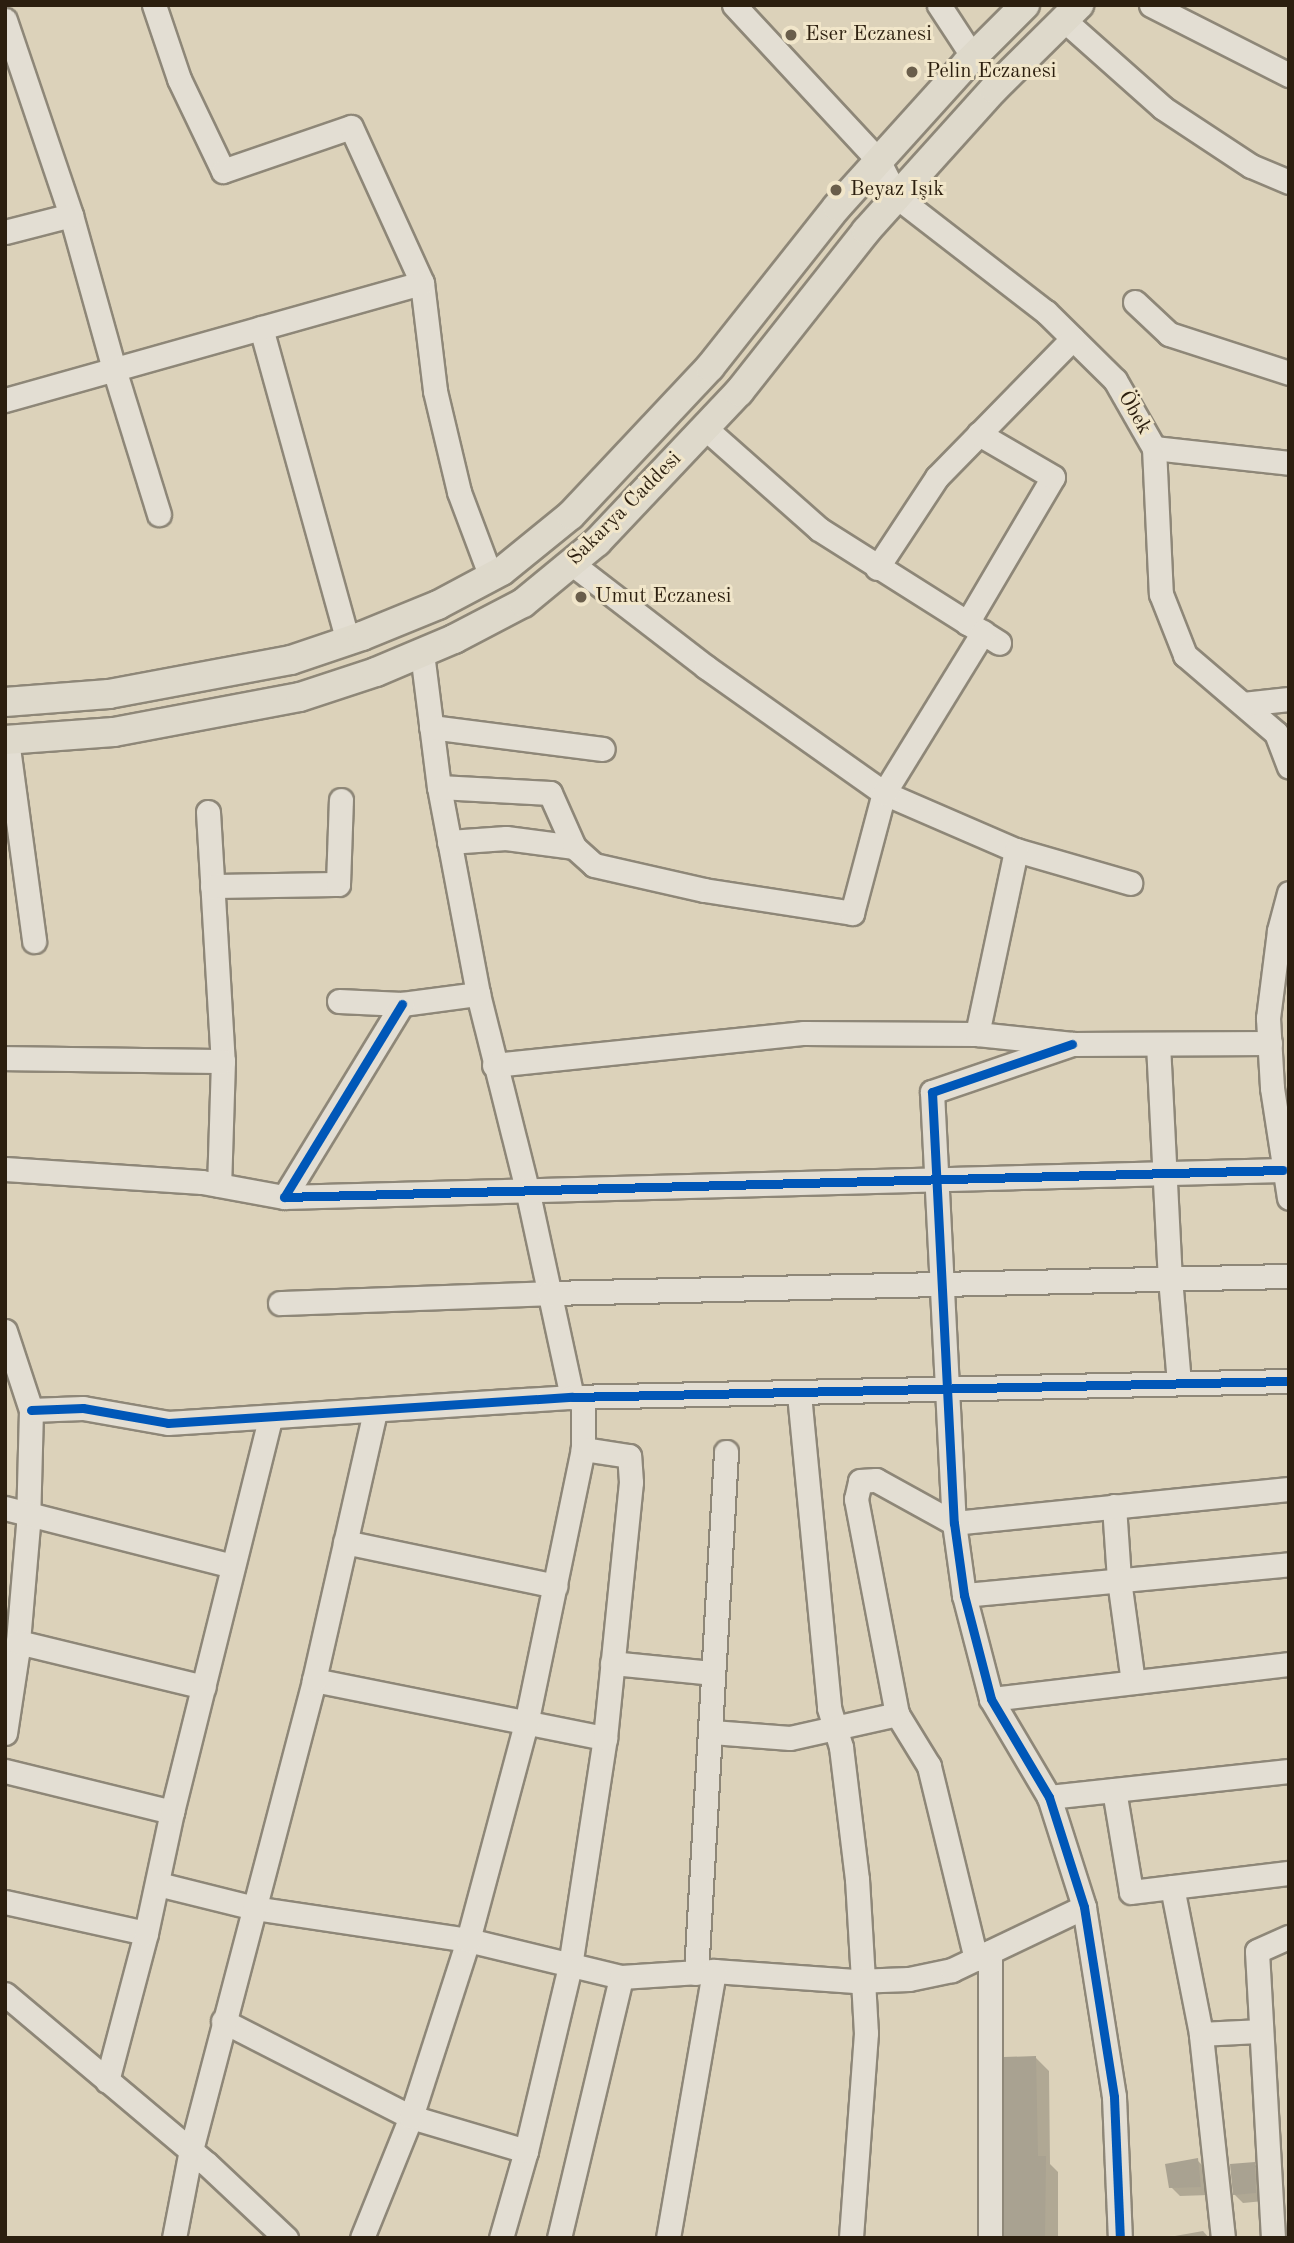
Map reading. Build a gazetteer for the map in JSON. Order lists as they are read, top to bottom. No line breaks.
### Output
{"streets":{"main road":["Sakarya Caddesi"],"street":["Öbek"]},"crossings":[["Öbek","Sakarya Caddesi"]],"places":["Eser Eczanesi","Pelin Eczanesi","Beyaz Işık","Umut Eczanesi"]}
